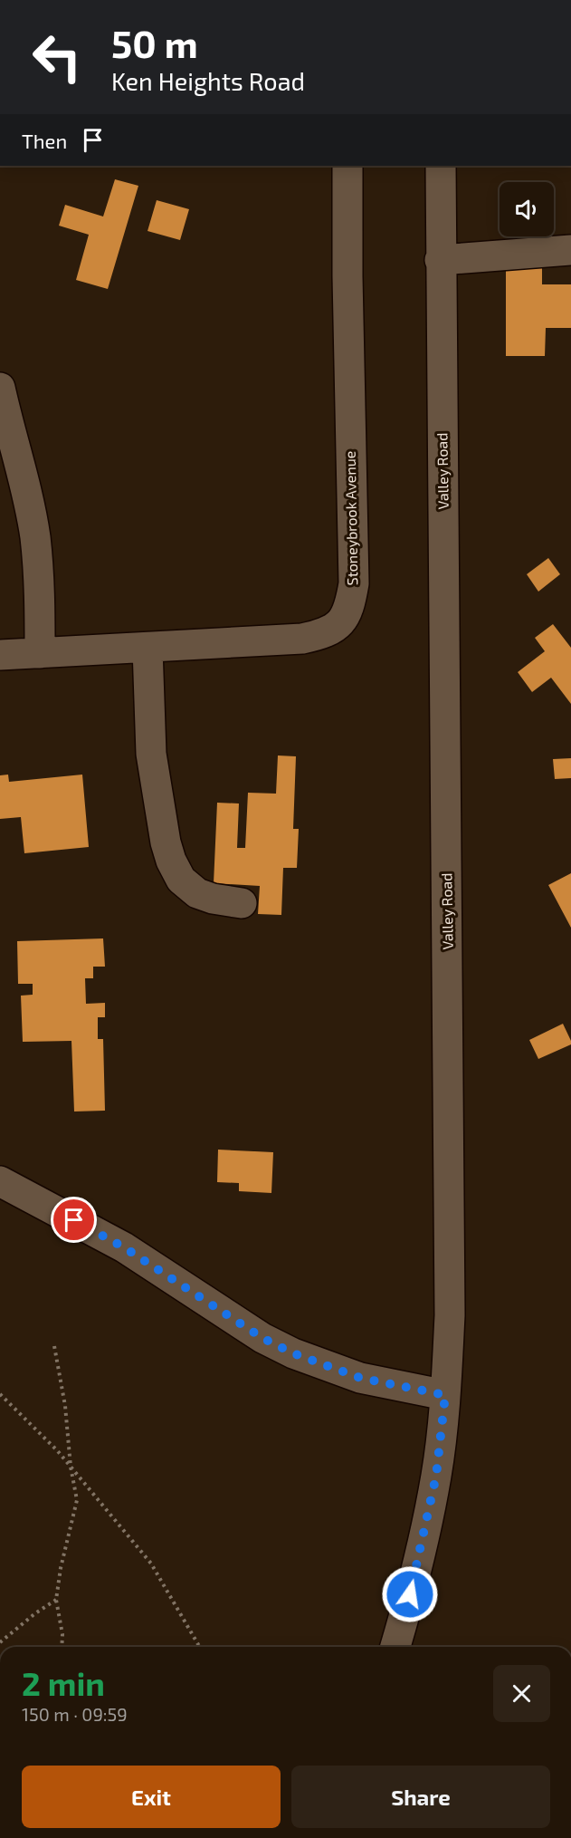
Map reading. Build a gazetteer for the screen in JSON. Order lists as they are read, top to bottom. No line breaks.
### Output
{"streets":{"street":["Valley Road","Stoneybrook Avenue"]},"page":{"turn":["50 m","Ken Heights Road"],"then":"Then","heading":["2 min","150 m · 09:59"],"buttons":["Exit","Share"]}}
